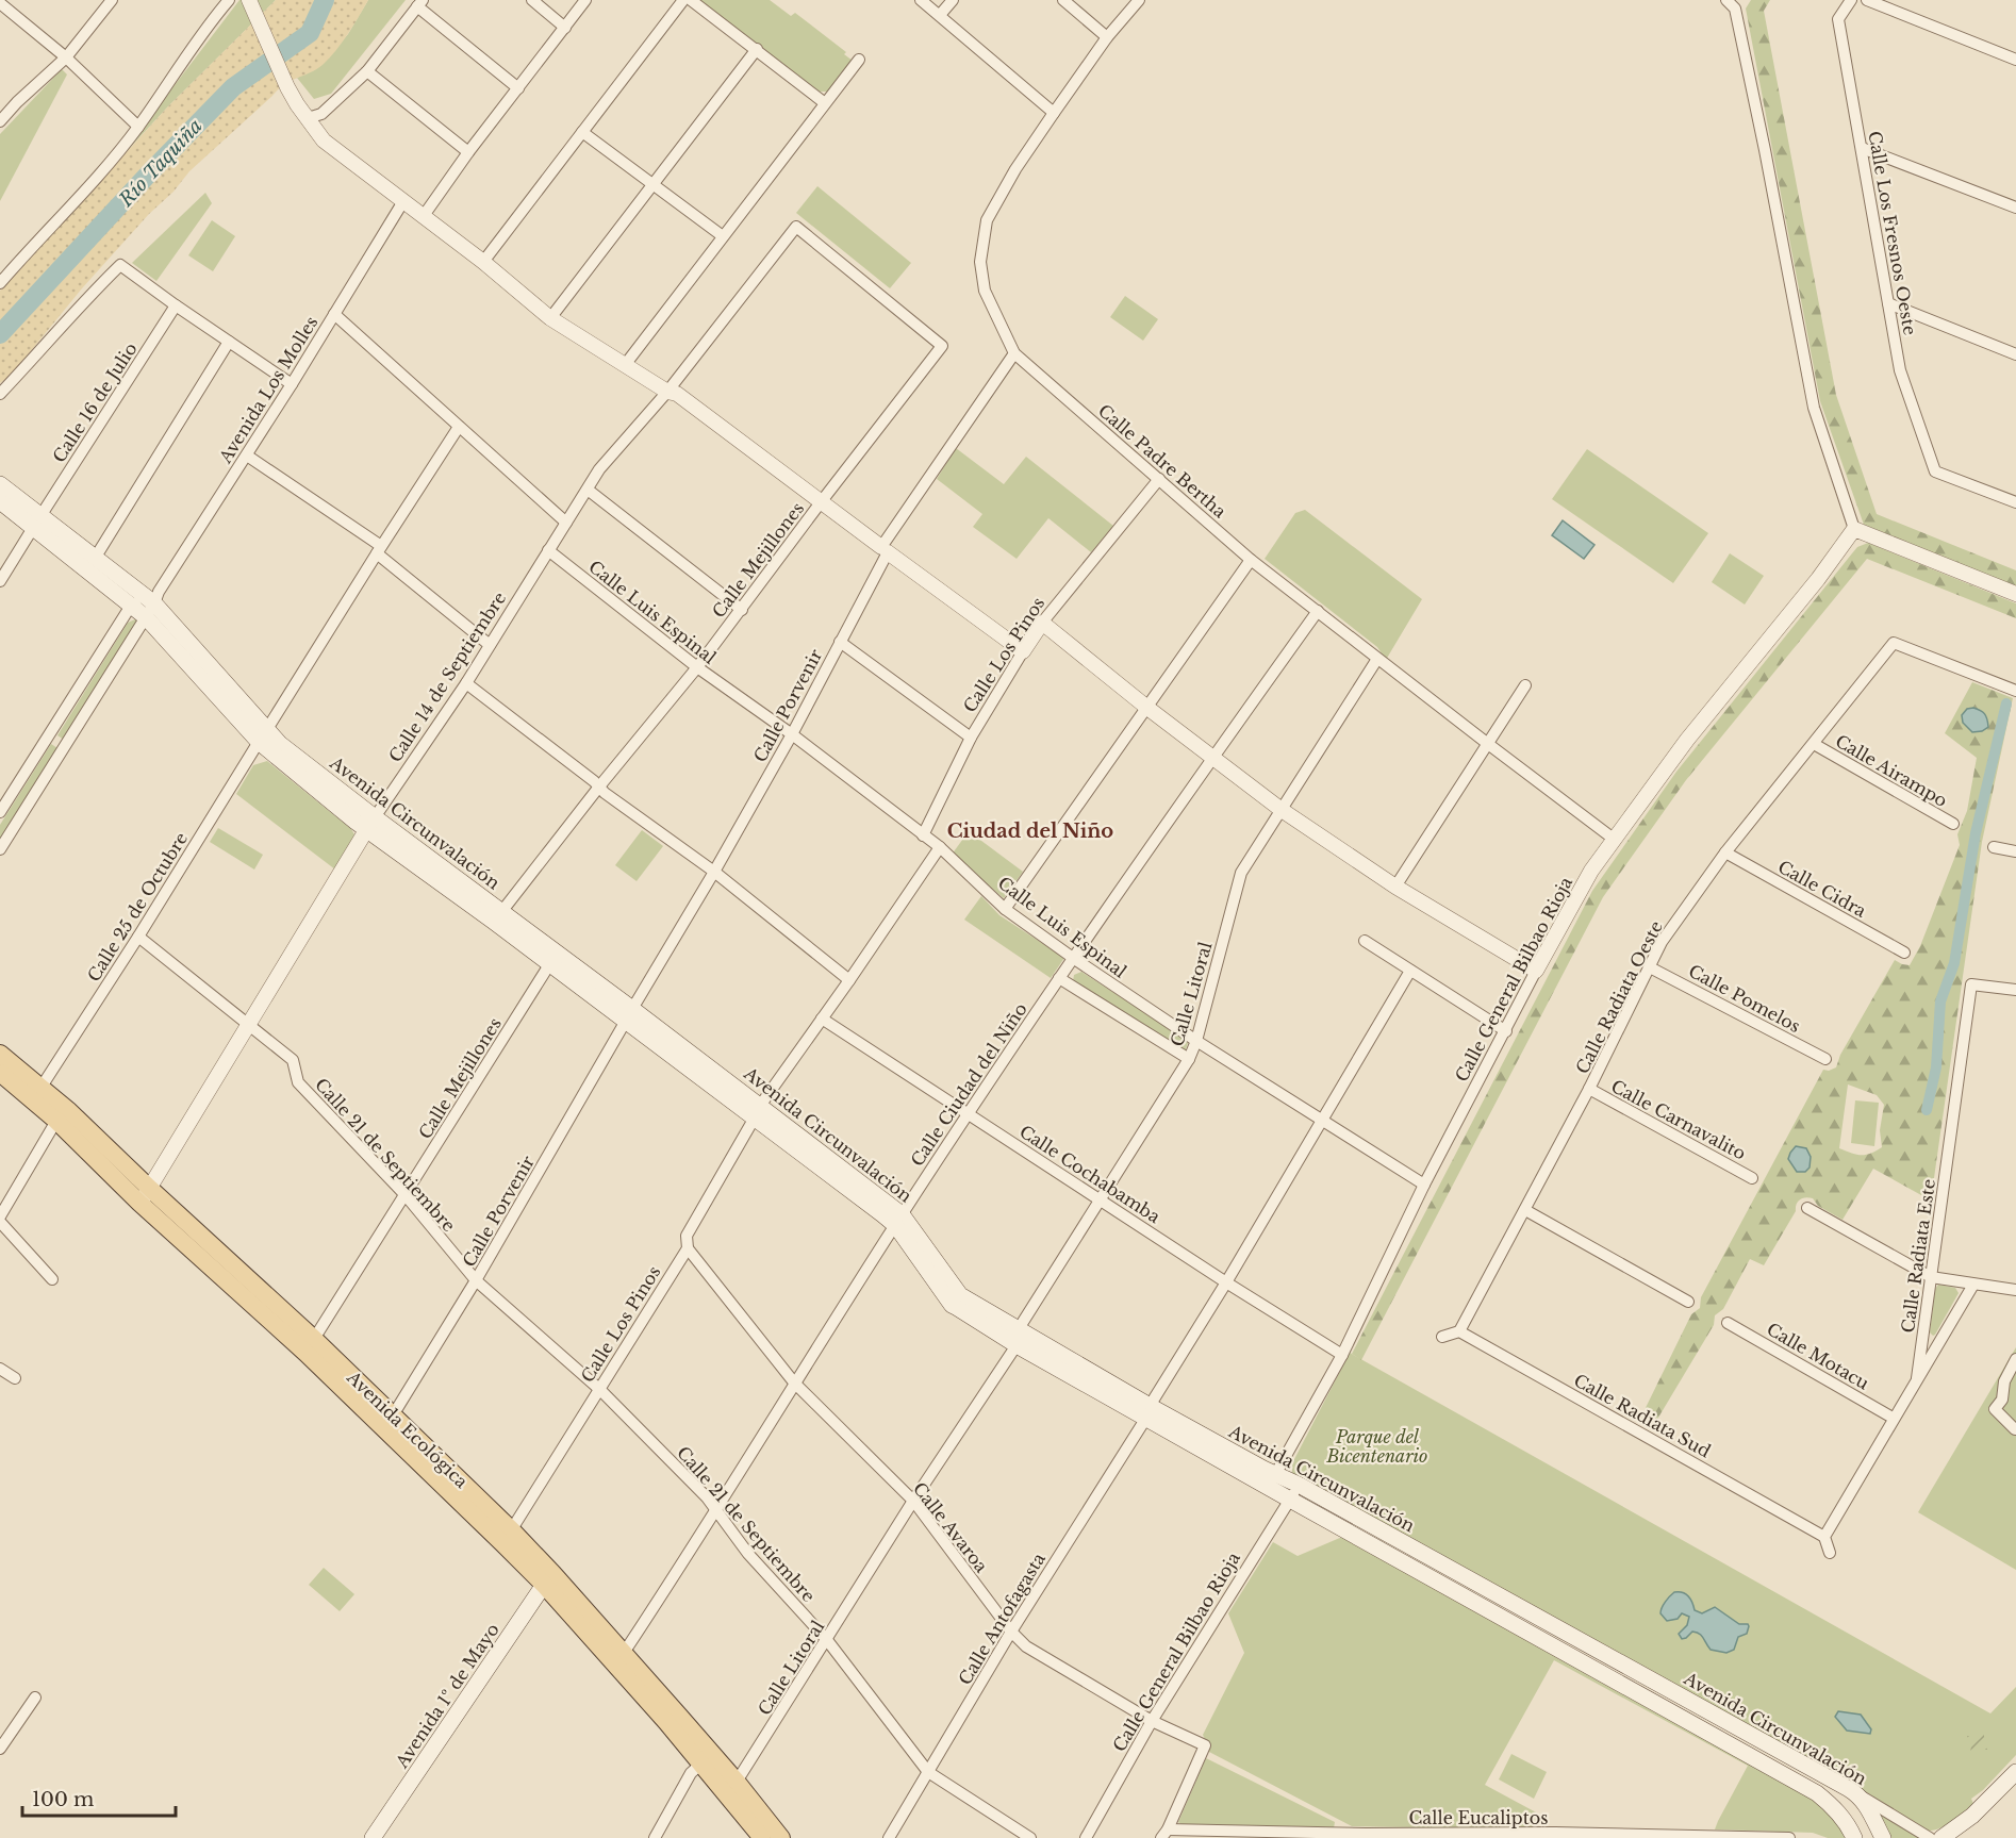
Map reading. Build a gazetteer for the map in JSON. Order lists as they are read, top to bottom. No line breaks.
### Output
{"streets":{"main road":["Avenida Circunvalación","Avenida Ecológica","Avenida 1º de Mayo"],"street":["Calle Los Fresnos Oeste","Avenida Los Molles","Calle 16 de Julio","Calle Padre Bertha","Calle Mejillones","Calle Luis Espinal","Calle Los Pinos","Calle 14 de Septiembre","Calle Porvenir","Calle Airampo","Calle Cidra","Calle 25 de Octubre","Calle General Bilbao Rioja","Calle Litoral","Calle Radiata Oeste","Calle Pomelos","Calle Ciudad del Niño","Calle Carnavalito","Calle 21 de Septiembre","Calle Cochabamba","Calle Radiata Este","Calle Motacu","Calle Radiata Sud","Calle Avaroa","Calle Antofagasta","Calle Eucaliptos"]},"crossings":[["Avenida Los Molles","Avenida Circunvalación"],["Calle 16 de Julio","Avenida Circunvalación"],["Calle Padre Bertha","Calle Los Pinos"],["Calle Padre Bertha","Calle Porvenir"],["Calle Padre Bertha","Calle General Bilbao Rioja"],["Calle Padre Bertha","Calle Litoral"],["Calle Padre Bertha","Calle Ciudad del Niño"],["Calle Mejillones","Calle Luis Espinal"],["Calle Mejillones","Calle 14 de Septiembre"],["Calle Mejillones","Avenida Circunvalación"],["Calle Mejillones","Calle 21 de Septiembre"],["Calle Mejillones","Avenida Ecológica"],["Calle Luis Espinal","Calle Los Pinos"],["Calle Luis Espinal","Calle 14 de Septiembre"],["Calle Luis Espinal","Calle Porvenir"],["Calle Luis Espinal","Calle General Bilbao Rioja"],["Calle Luis Espinal","Calle Litoral"],["Calle Luis Espinal","Calle Ciudad del Niño"],["Calle Luis Espinal","Calle Antofagasta"],["Calle Los Pinos","Avenida Circunvalación"],["Calle Los Pinos","Calle 21 de Septiembre"],["Calle Los Pinos","Calle Cochabamba"],["Calle Los Pinos","Avenida Ecológica"],["Calle Los Pinos","Calle Avaroa"],["Calle 14 de Septiembre","Avenida Circunvalación"],["Calle 14 de Septiembre","Calle 21 de Septiembre"],["Calle 14 de Septiembre","Avenida Ecológica"],["Calle Porvenir","Avenida Circunvalación"],["Calle Porvenir","Calle 21 de Septiembre"],["Calle Porvenir","Avenida Ecológica"],["Calle Airampo","Calle Radiata Oeste"],["Avenida Circunvalación","Calle 25 de Octubre"],["Avenida Circunvalación","Calle General Bilbao Rioja"],["Avenida Circunvalación","Calle Litoral"],["Avenida Circunvalación","Calle Ciudad del Niño"],["Avenida Circunvalación","Calle Antofagasta"],["Calle Cidra","Calle Radiata Oeste"],["Calle 25 de Octubre","Calle 21 de Septiembre"],["Calle 25 de Octubre","Avenida Ecológica"],["Calle General Bilbao Rioja","Calle Cochabamba"],["Calle General Bilbao Rioja","Calle Avaroa"],["Calle Litoral","Calle 21 de Septiembre"],["Calle Litoral","Calle Cochabamba"],["Calle Litoral","Avenida Ecológica"],["Calle Litoral","Calle Avaroa"],["Calle Radiata Oeste","Calle Pomelos"],["Calle Radiata Oeste","Calle Carnavalito"],["Calle Radiata Oeste","Calle Radiata Sud"],["Calle Ciudad del Niño","Calle 21 de Septiembre"],["Calle Ciudad del Niño","Calle Cochabamba"],["Calle Ciudad del Niño","Avenida Ecológica"],["Calle Ciudad del Niño","Calle Avaroa"],["Calle 21 de Septiembre","Calle Antofagasta"],["Calle Cochabamba","Calle Antofagasta"],["Calle Radiata Este","Calle Motacu"],["Calle Radiata Este","Calle Radiata Sud"],["Avenida Ecológica","Avenida 1º de Mayo"],["Calle Avaroa","Calle Antofagasta"],["Calle Avaroa","Calle Eucaliptos"]],"districts":["Ciudad del Niño"],"water":["Río Taquiña"],"parks":["Parque del Bicentenario"],"scale_bar":"100 m"}
